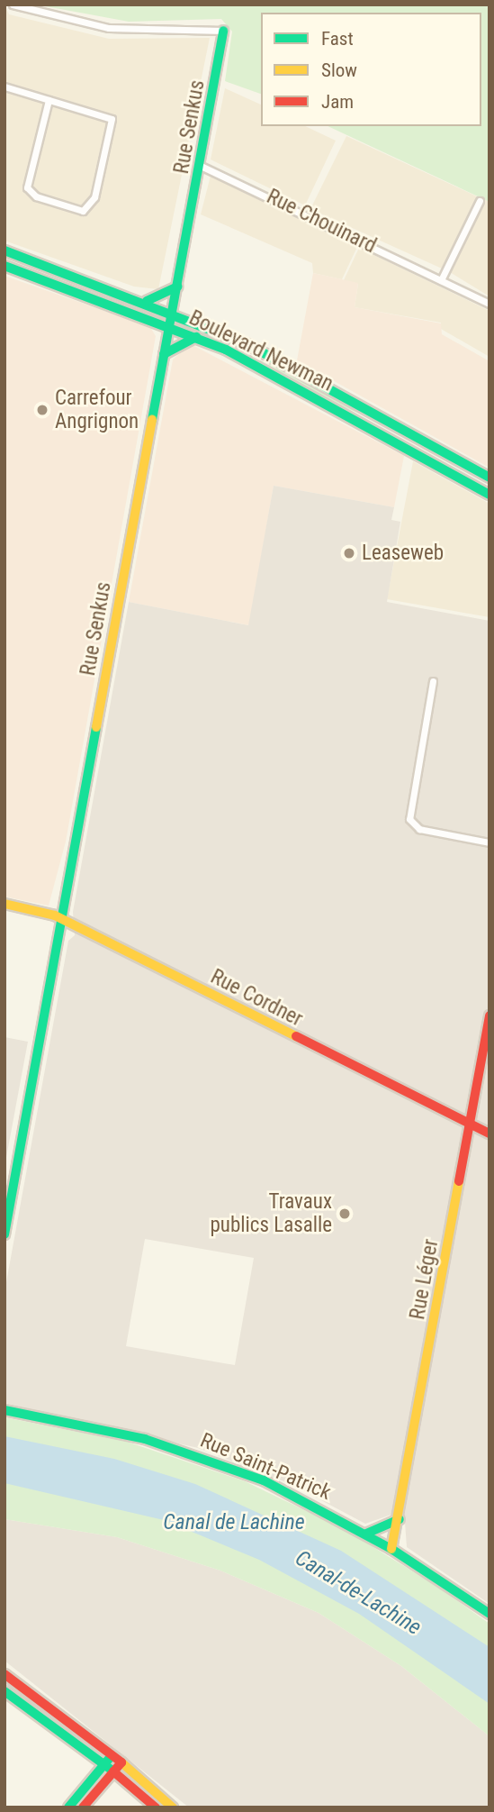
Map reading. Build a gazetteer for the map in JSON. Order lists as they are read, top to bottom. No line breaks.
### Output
{"streets":{"street":["Rue Senkus","Rue Chouinard","Boulevard Newman","Rue Cordner","Rue Léger","Rue Saint-Patrick"]},"crossings":[["Rue Senkus","Rue Chouinard"],["Rue Senkus","Boulevard Newman"],["Rue Senkus","Rue Cordner"],["Rue Cordner","Rue Léger"],["Rue Léger","Rue Saint-Patrick"]],"water":["Canal de Lachine","Canal-de-Lachine"],"places":["Carrefour Angrignon","Leaseweb","Travaux publics Lasalle"],"legend":["Fast","Slow","Jam"]}
